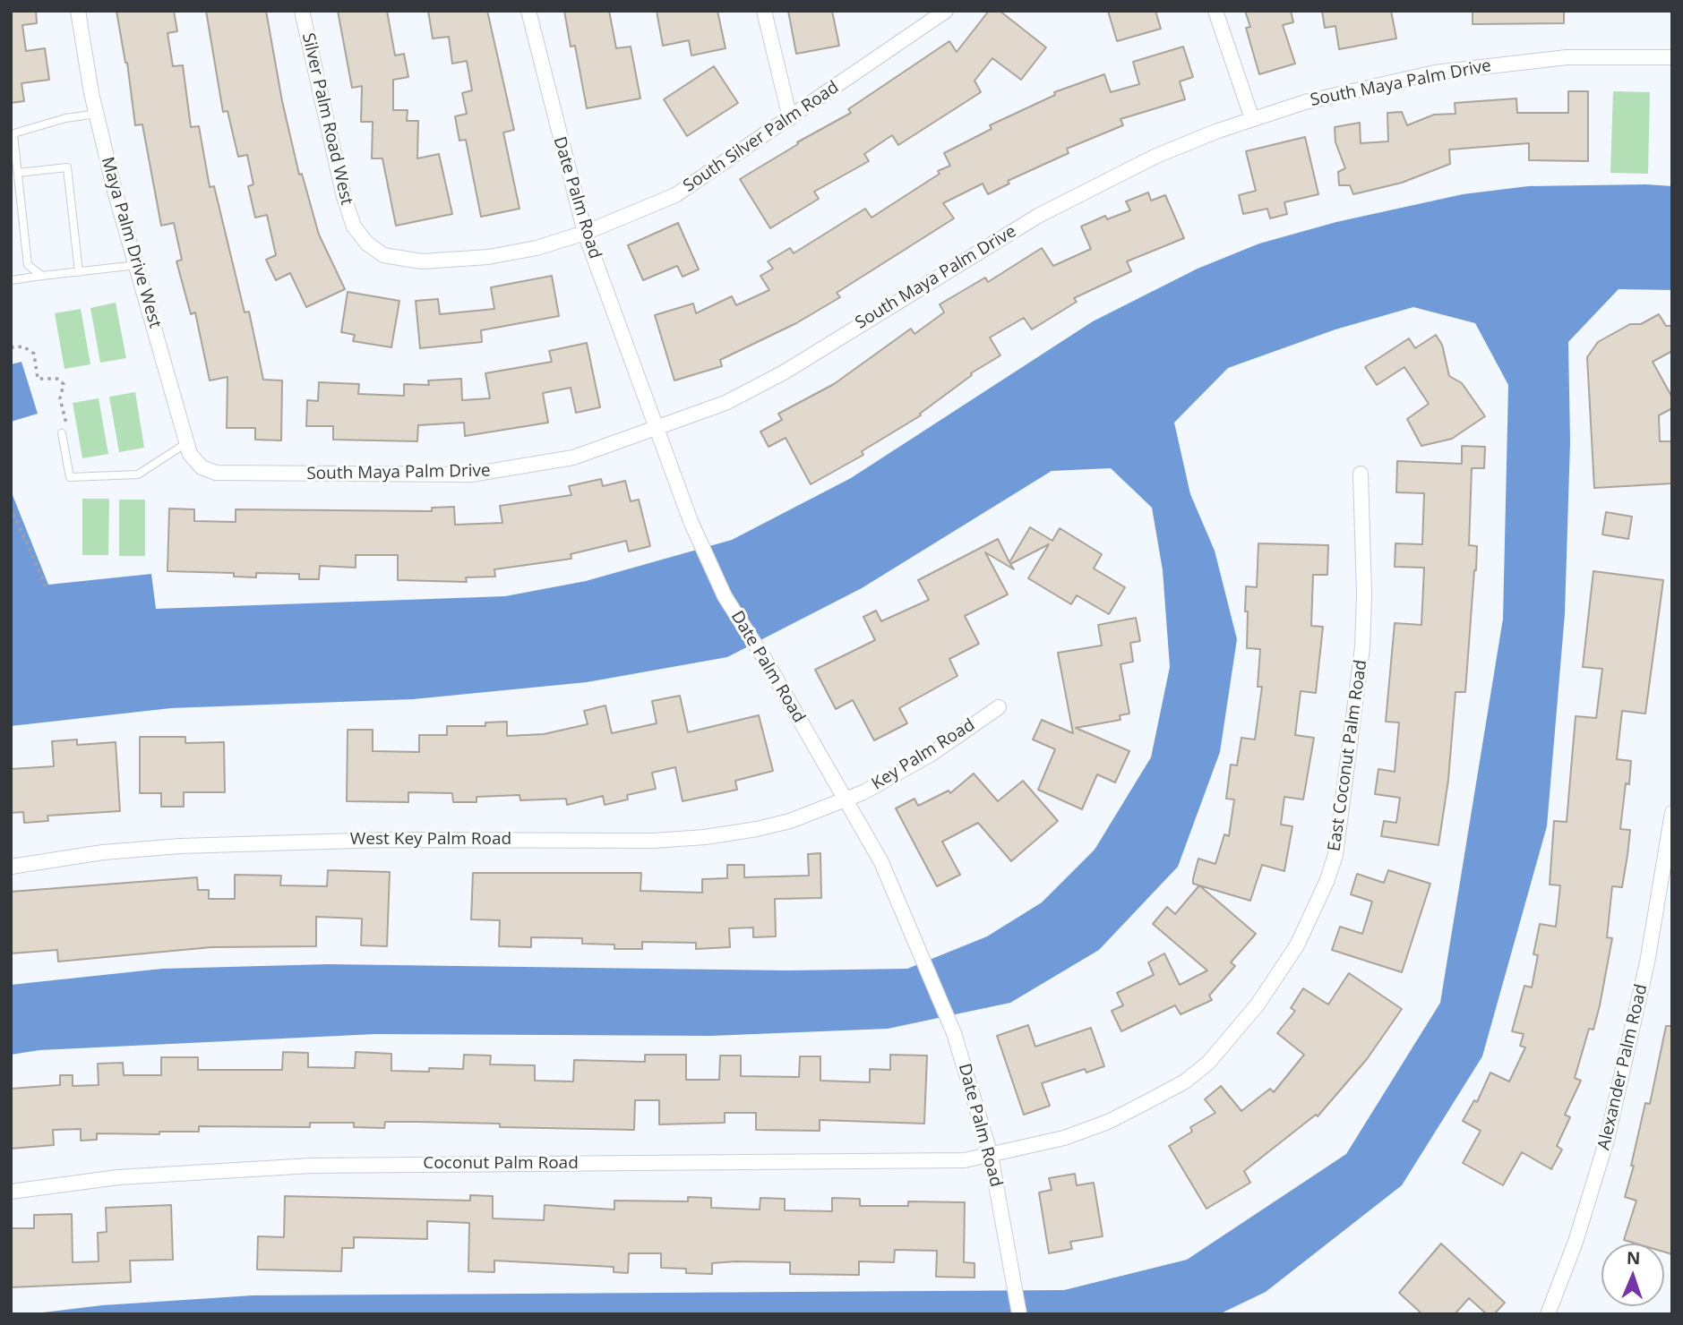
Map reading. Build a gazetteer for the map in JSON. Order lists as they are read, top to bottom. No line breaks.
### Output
{"streets":{"street":["South Maya Palm Drive","Silver Palm Road West","South Silver Palm Road","Date Palm Road","Maya Palm Drive West","Key Palm Road","East Coconut Palm Road","West Key Palm Road","Alexander Palm Road","Coconut Palm Road"]},"crossings":[["South Maya Palm Drive","Date Palm Road"],["South Maya Palm Drive","Maya Palm Drive West"],["Silver Palm Road West","South Silver Palm Road"],["South Silver Palm Road","Date Palm Road"],["Date Palm Road","Key Palm Road"],["Date Palm Road","East Coconut Palm Road"],["Date Palm Road","West Key Palm Road"],["Date Palm Road","Coconut Palm Road"],["Key Palm Road","West Key Palm Road"],["East Coconut Palm Road","Coconut Palm Road"]],"north":"top"}
